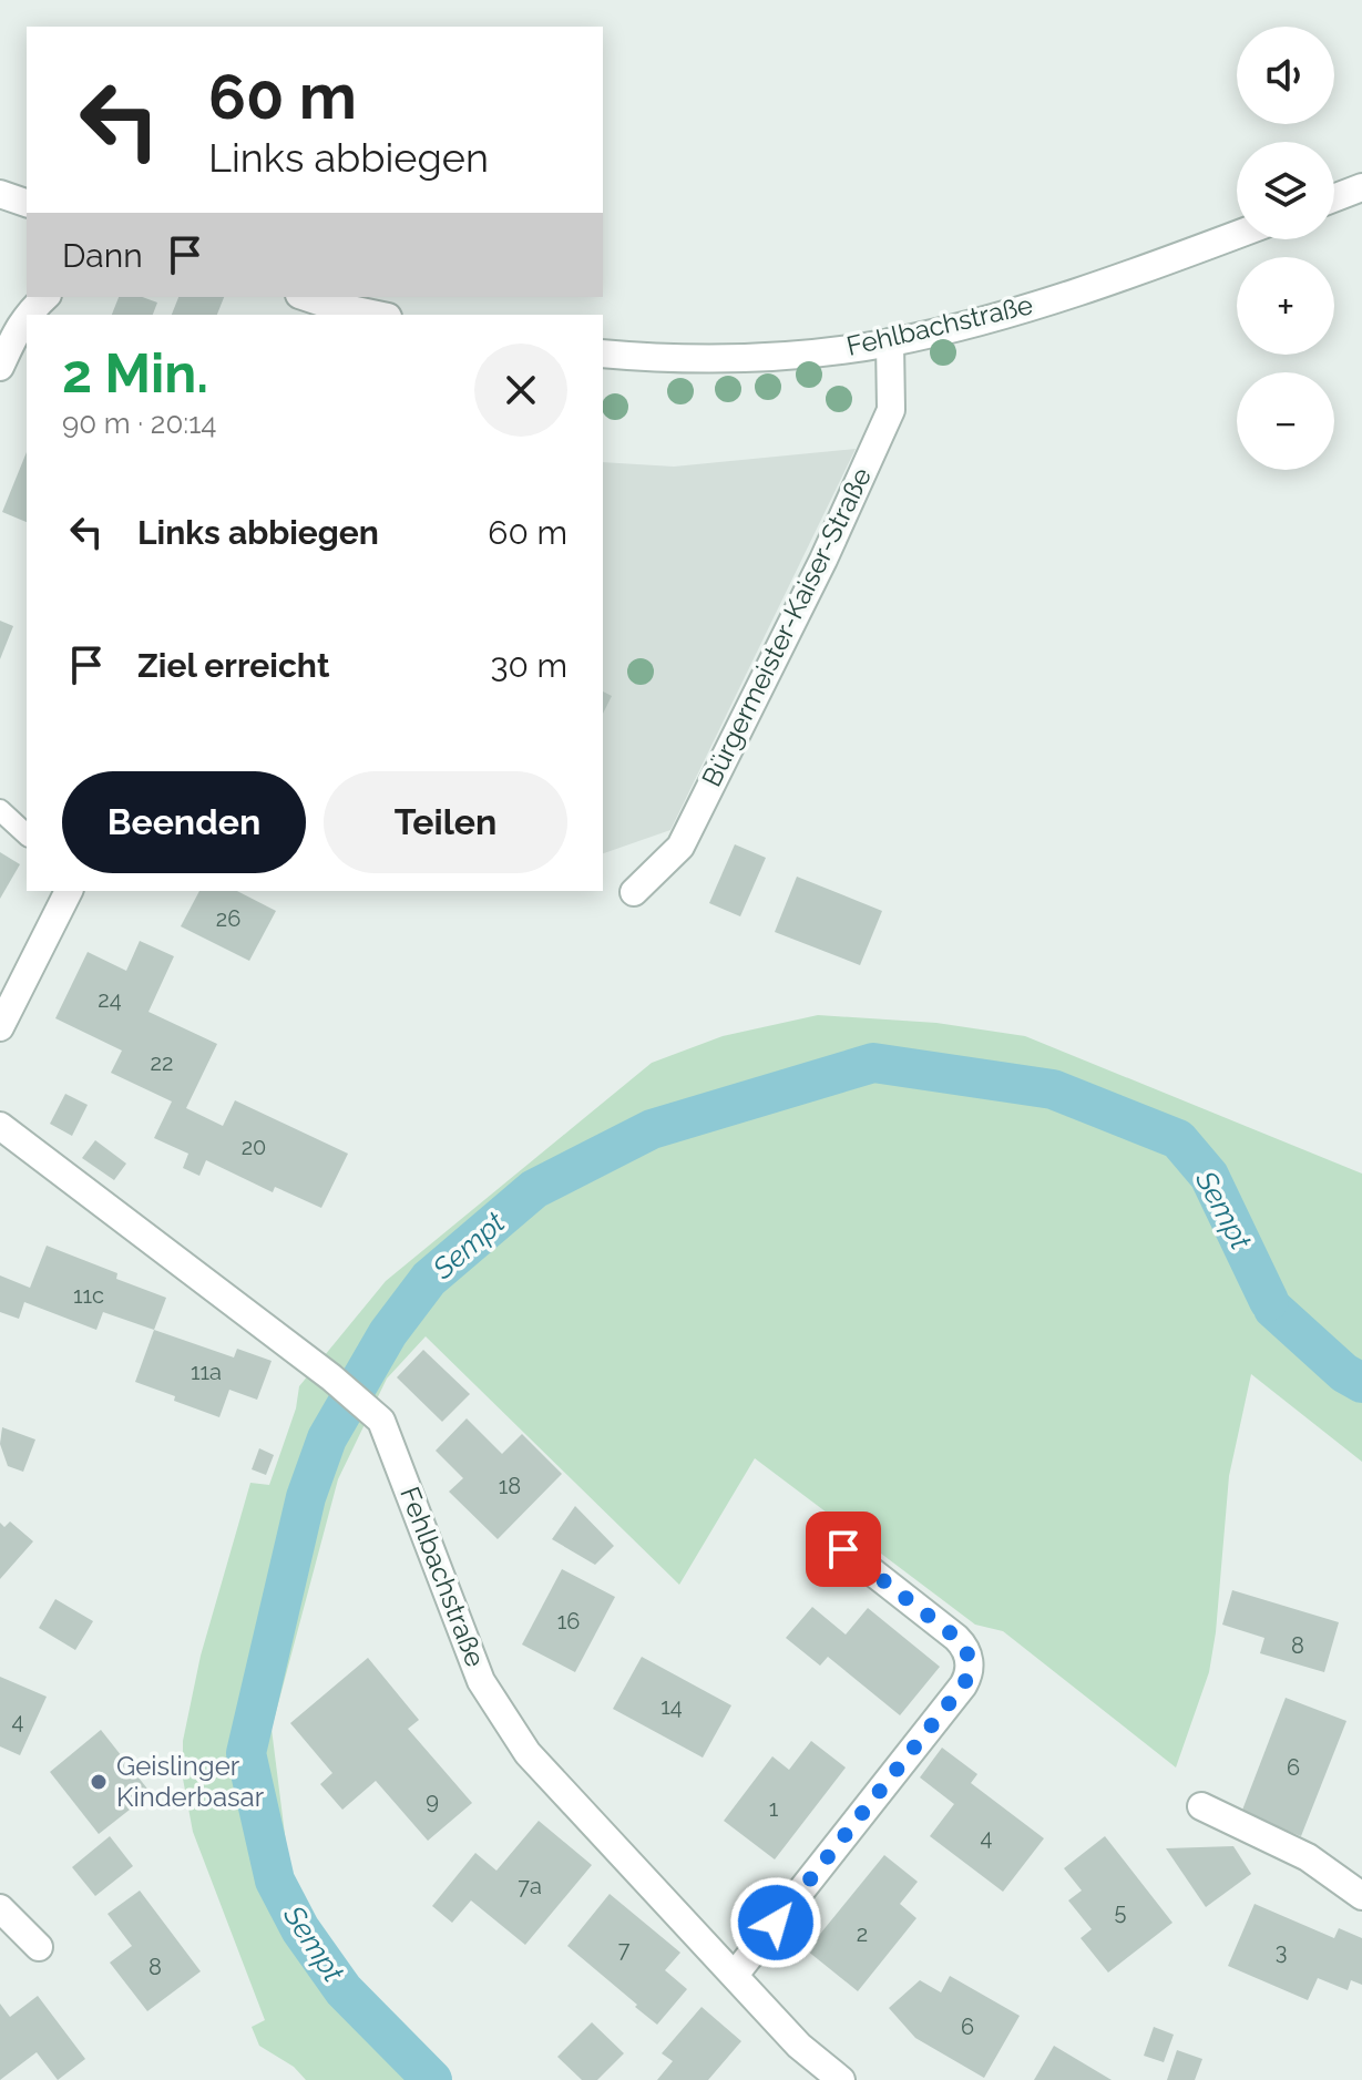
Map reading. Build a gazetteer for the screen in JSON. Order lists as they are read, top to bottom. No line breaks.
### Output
{"streets":{"street":["Fehlbachstraße","Bürgermeister-Kaiser-Straße"]},"crossings":[["Fehlbachstraße","Bürgermeister-Kaiser-Straße"]],"water":["Sempt"],"places":["Geislinger Kinderbasar"],"house_numbers":["26","24","22","20","11c","11a","18","16","8","14","4","6","9","1","4","7a","5","2","7","3","8","6"],"page":{"map_buttons":["+","−"],"turn":["60 m","Links abbiegen"],"then":"Dann","heading":["2 Min.","90 m · 20:14"],"list":[{"name":"Links abbiegen","value":"60 m"},{"name":"Ziel erreicht","value":"30 m"}],"buttons":["Beenden","Teilen"]}}
